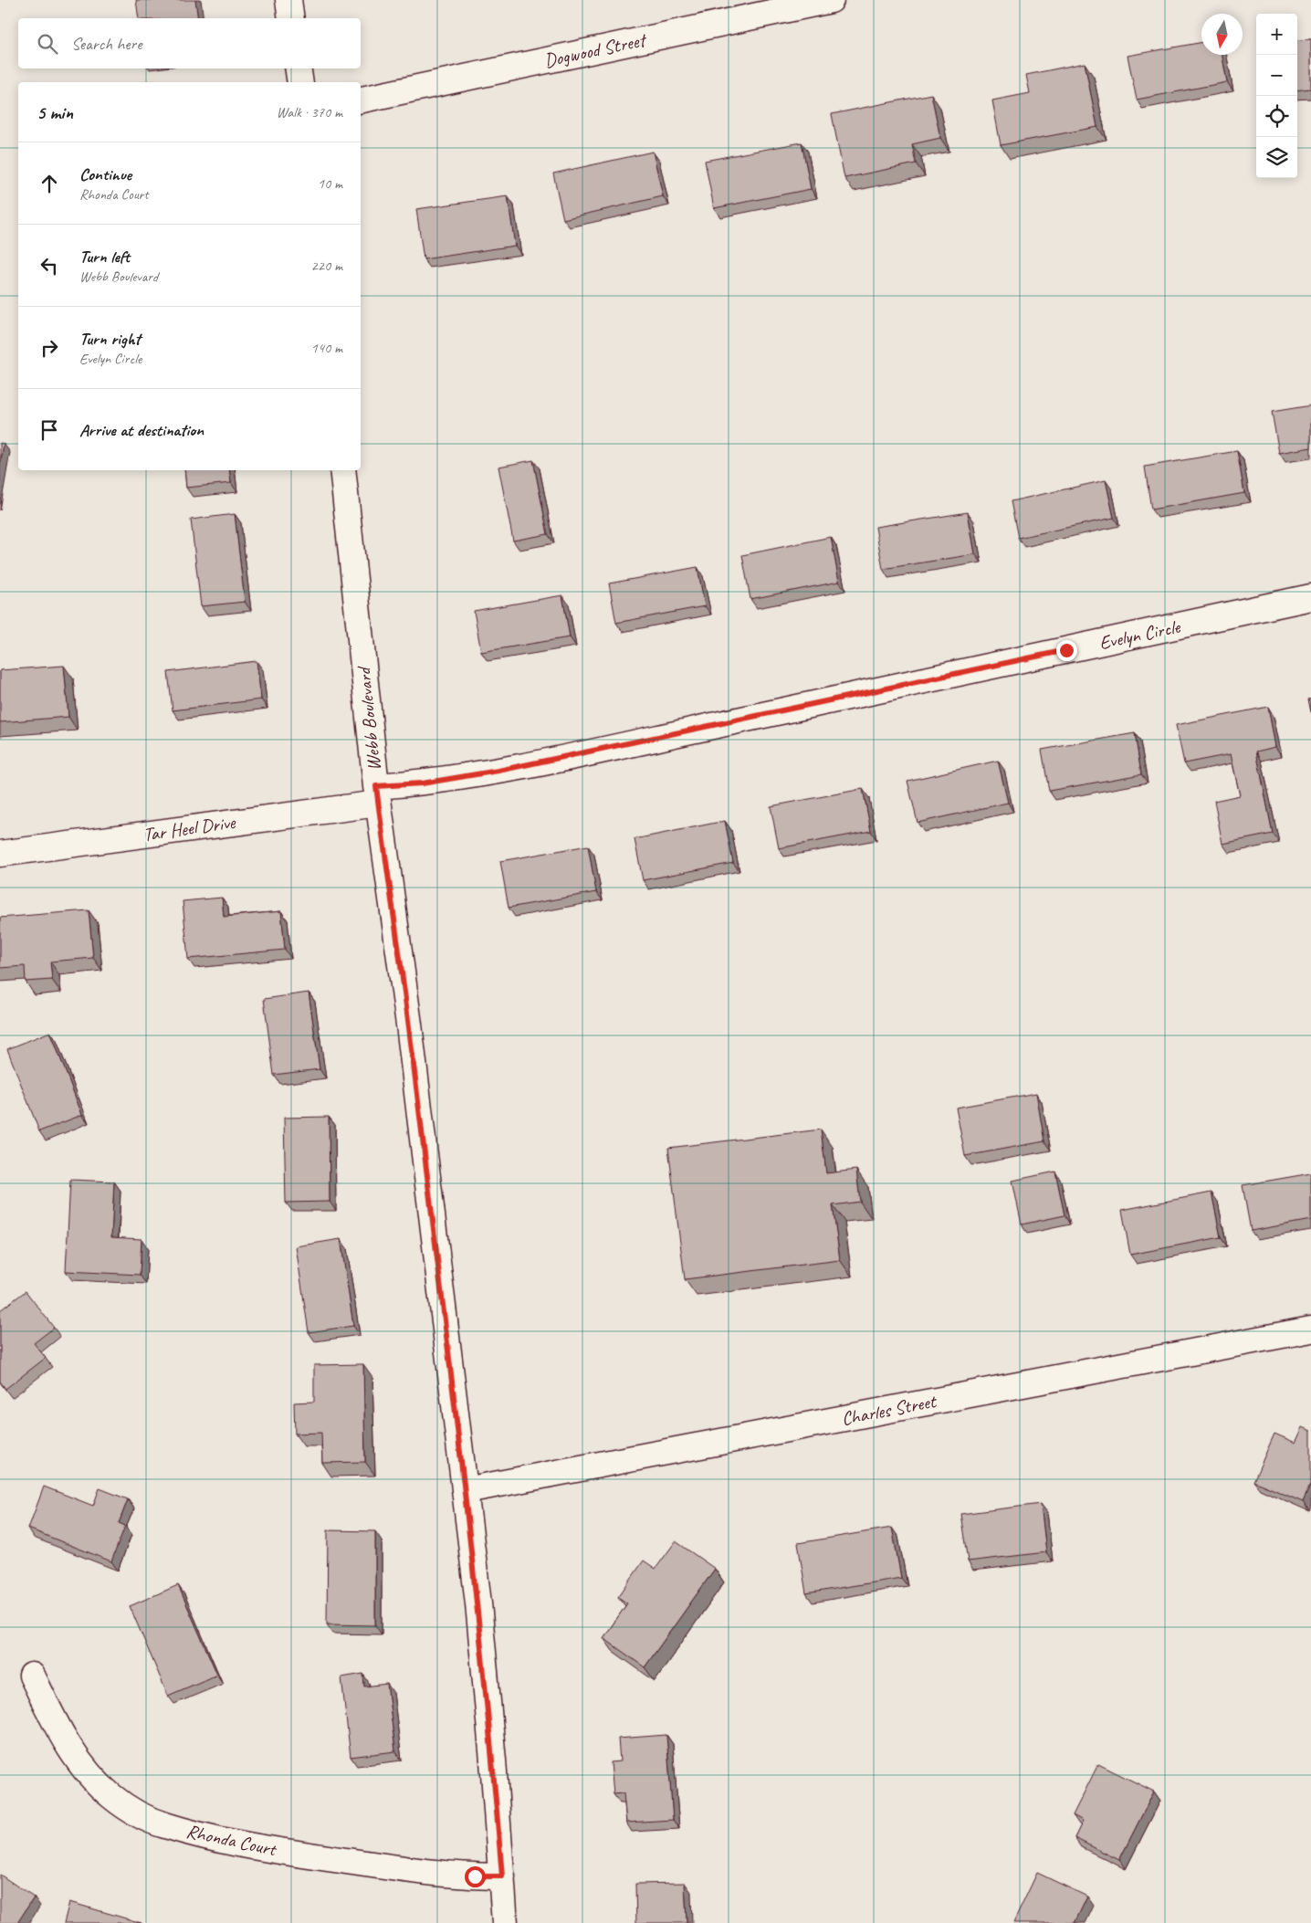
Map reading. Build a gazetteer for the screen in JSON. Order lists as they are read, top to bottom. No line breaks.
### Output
{"streets":{"street":["Dogwood Street","Evelyn Circle","Webb Boulevard","Tar Heel Drive","Charles Street","Rhonda Court"]},"crossings":[["Evelyn Circle","Webb Boulevard"],["Evelyn Circle","Tar Heel Drive"],["Webb Boulevard","Tar Heel Drive"],["Webb Boulevard","Charles Street"],["Webb Boulevard","Rhonda Court"]],"north":"bottom","page":{"map_buttons":["+","−"],"search":"Search here","heading":["5 min","Walk · 370 m"],"list":[["Continue","Rhonda Court","10 m"],["Turn left","Webb Boulevard","220 m"],["Turn right","Evelyn Circle","140 m"],"Arrive at destination"]}}
